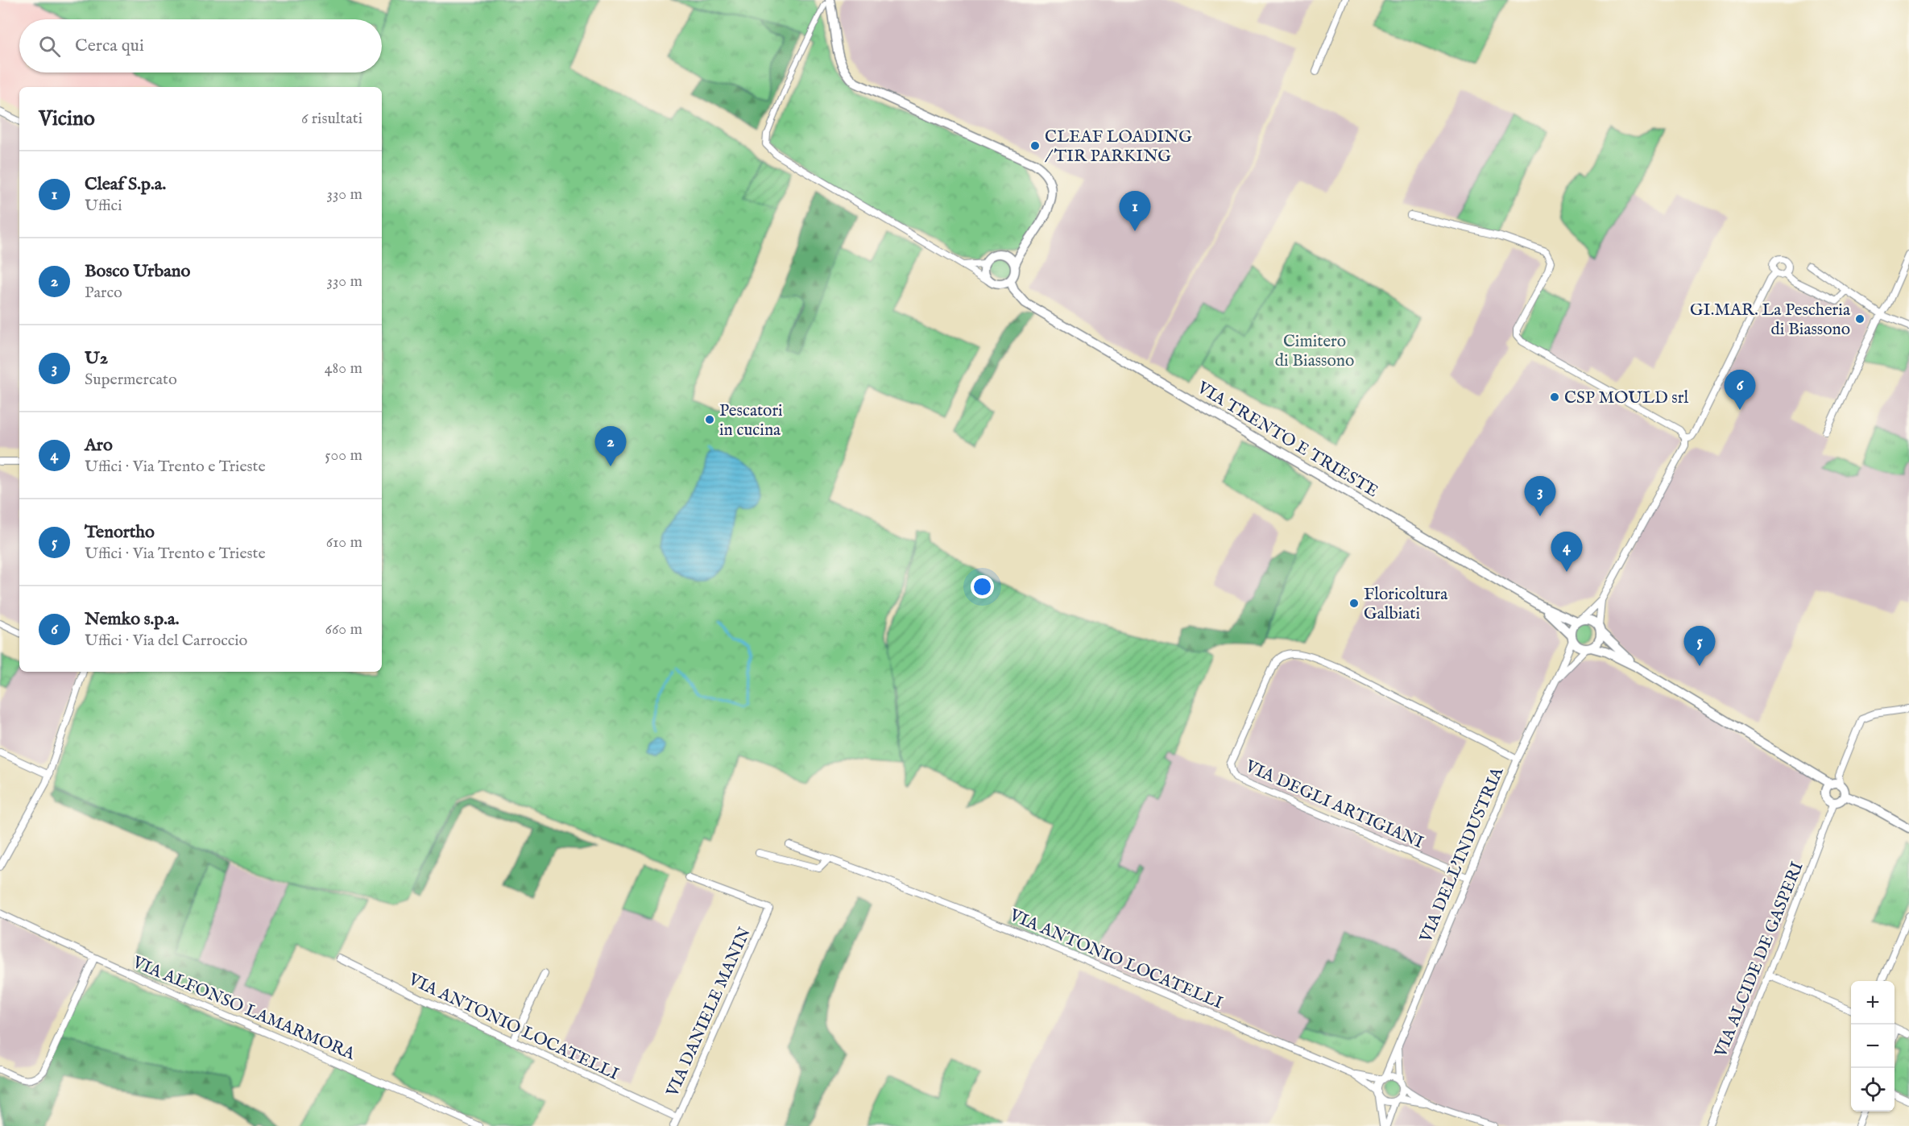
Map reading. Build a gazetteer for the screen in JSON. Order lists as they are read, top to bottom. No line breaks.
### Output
{"streets":{"street":["VIA TRENTO E TRIESTE","VIA DEGLI ARTIGIANI","VIA DELL'INDUSTRIA","VIA ANTONIO LOCATELLI","VIA ALCIDE DE GASPERI","VIA ALFONSO LAMARMORA","VIA DANIELE MANIN"]},"crossings":[["VIA TRENTO E TRIESTE","VIA DELL'INDUSTRIA"],["VIA TRENTO E TRIESTE","VIA ALCIDE DE GASPERI"],["VIA DEGLI ARTIGIANI","VIA DELL'INDUSTRIA"],["VIA DELL'INDUSTRIA","VIA ANTONIO LOCATELLI"],["VIA ANTONIO LOCATELLI","VIA DANIELE MANIN"]],"parks":["Cimitero di Biassono"],"places":["CLEAF LOADING / TIR PARKING","GI.MAR. La Pescheria di Biassono","CSP MOULD srl","Pescatori in cucina","Floricoltura Galbiati"],"page":{"search":"Cerca qui","heading":["Vicino","6 risultati"],"list":[{"mark":"1","name":"Cleaf S.p.a.","note":"Uffici","value":"330 m"},{"mark":"2","name":"Bosco Urbano","note":"Parco","value":"330 m"},{"mark":"3","name":"U2","note":"Supermercato","value":"480 m"},{"mark":"4","name":"Aro","note":"Uffici · Via Trento e Trieste","value":"500 m"},{"mark":"5","name":"Tenortho","note":"Uffici · Via Trento e Trieste","value":"610 m"},{"mark":"6","name":"Nemko s.p.a.","note":"Uffici · Via del Carroccio","value":"660 m"}],"pins":["1","6","2","3","4","5"],"map_buttons":["+","−"]}}
